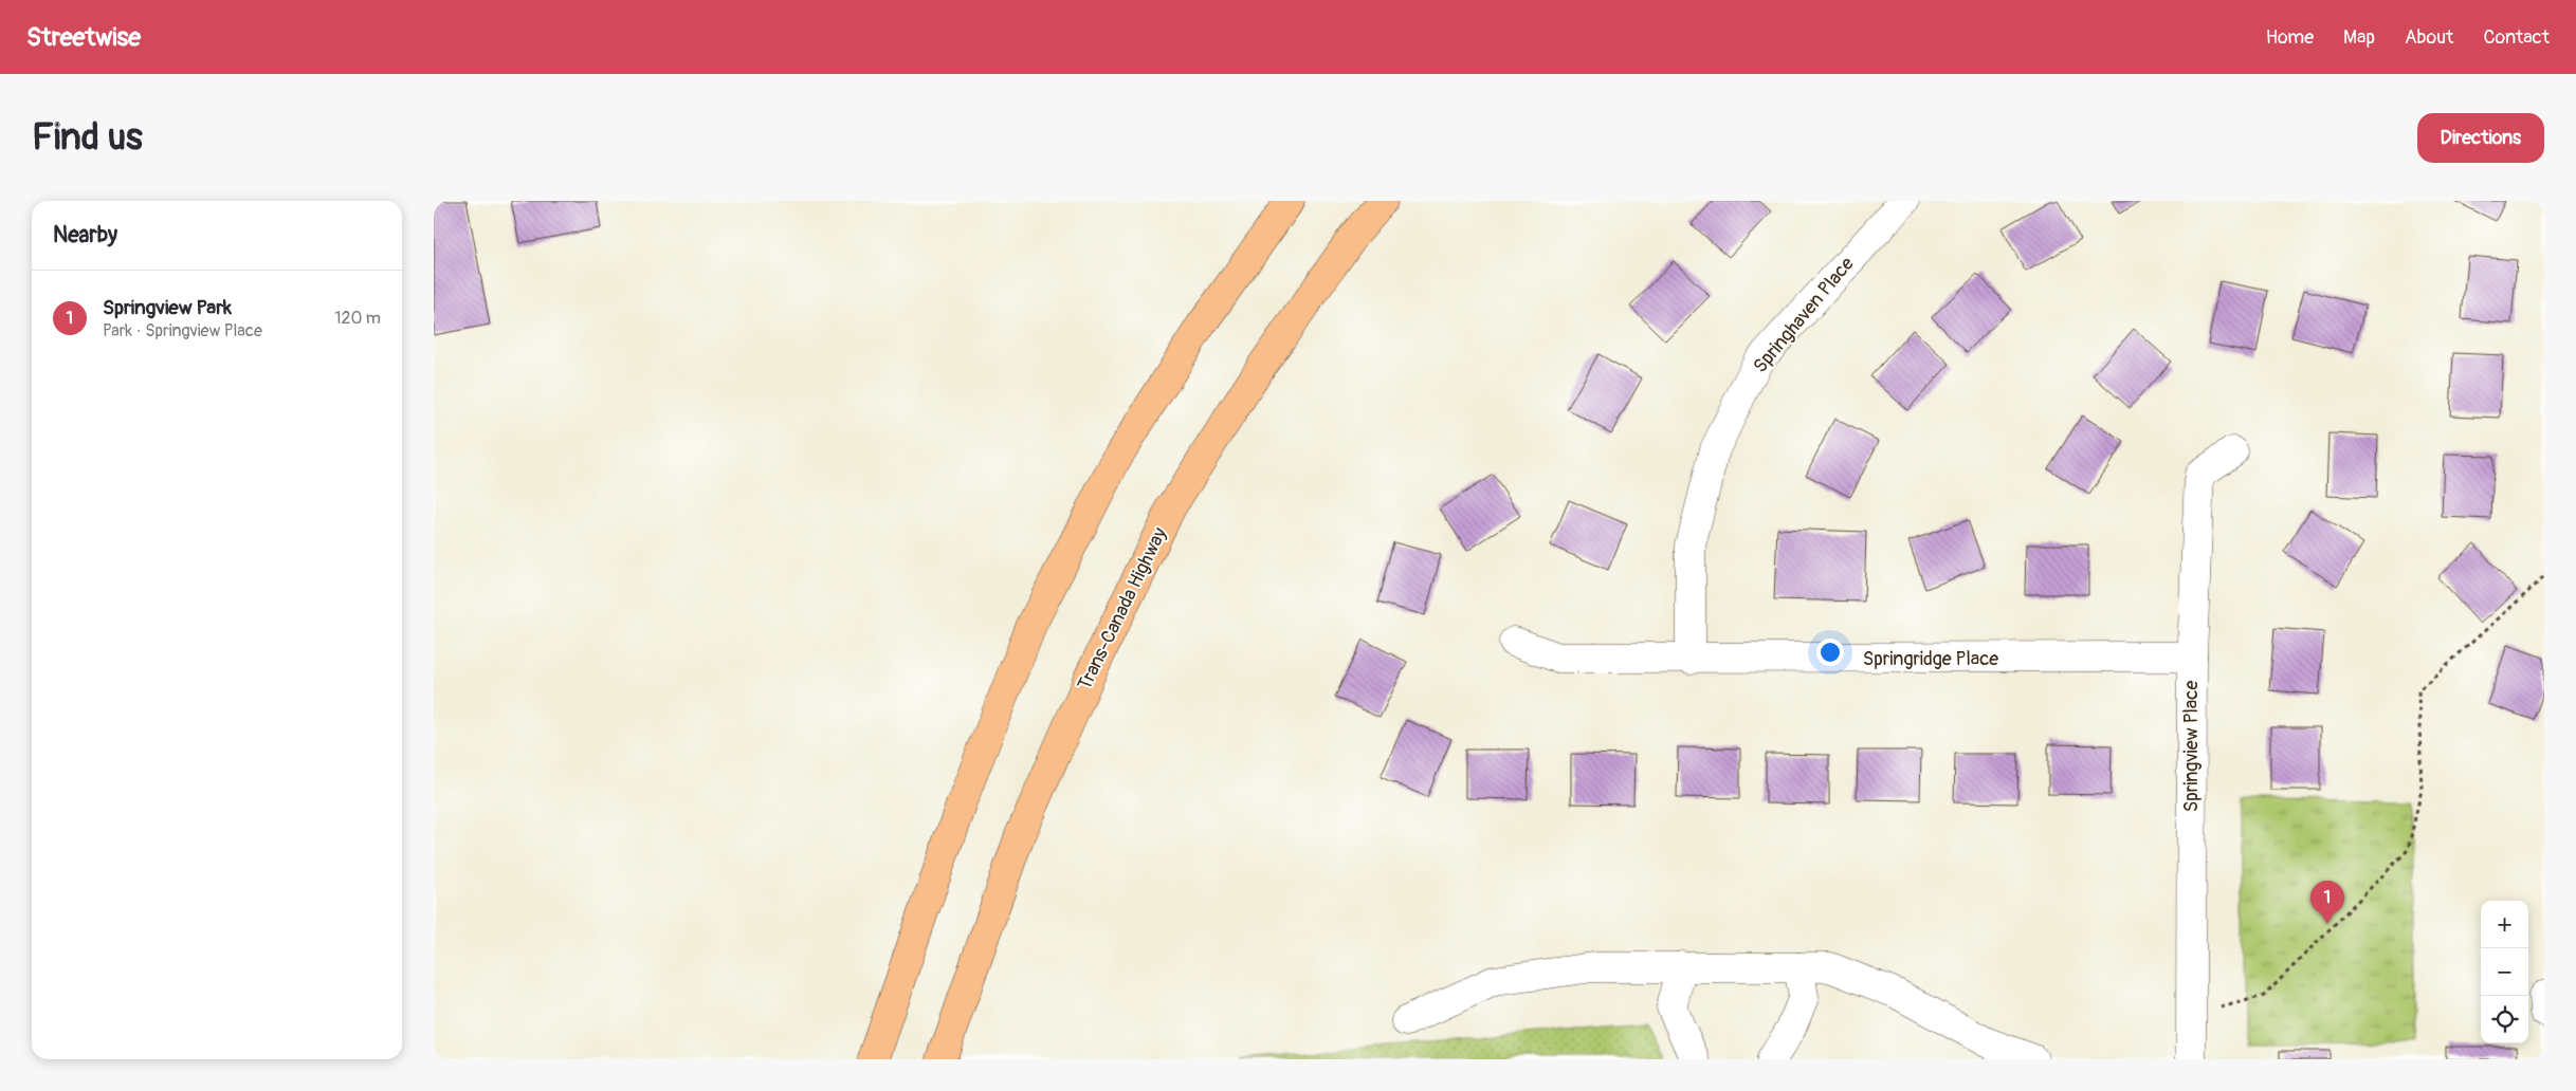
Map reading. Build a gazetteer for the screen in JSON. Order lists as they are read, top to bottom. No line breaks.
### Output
{"streets":{"highway":["Trans-Canada Highway"],"street":["Springhaven Place","Springridge Place","Springview Place"]},"crossings":[["Springhaven Place","Springridge Place"],["Springridge Place","Springview Place"]],"page":{"header":"Streetwise","nav":["Home","Map","About","Contact"],"buttons":"Directions","title":"Find us","heading":"Nearby","list":[{"mark":"1","name":"Springview Park","note":"Park · Springview Place","value":"120 m"}],"pins":"1","map_buttons":["+","−"]}}
